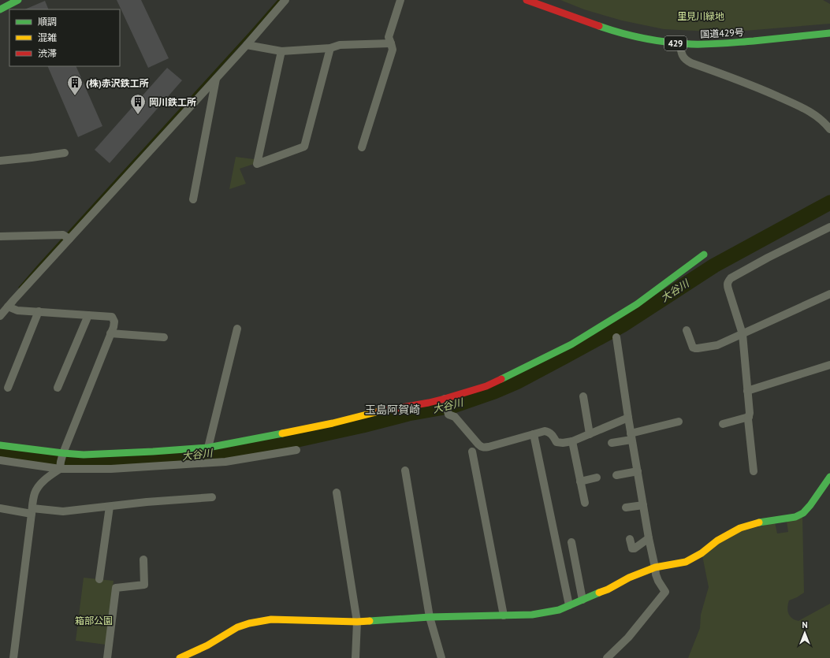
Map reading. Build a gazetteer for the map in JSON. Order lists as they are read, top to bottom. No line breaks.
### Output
{"streets":{"main road":["国道429号","429"]},"districts":["玉島阿賀崎"],"water":["大谷川"],"parks":["里見川緑地","箱部公園"],"places":{"building":["(株)赤沢鉄工所","岡川鉄工所"]},"legend":["順調","混雑","渋滞"],"north":"top"}
